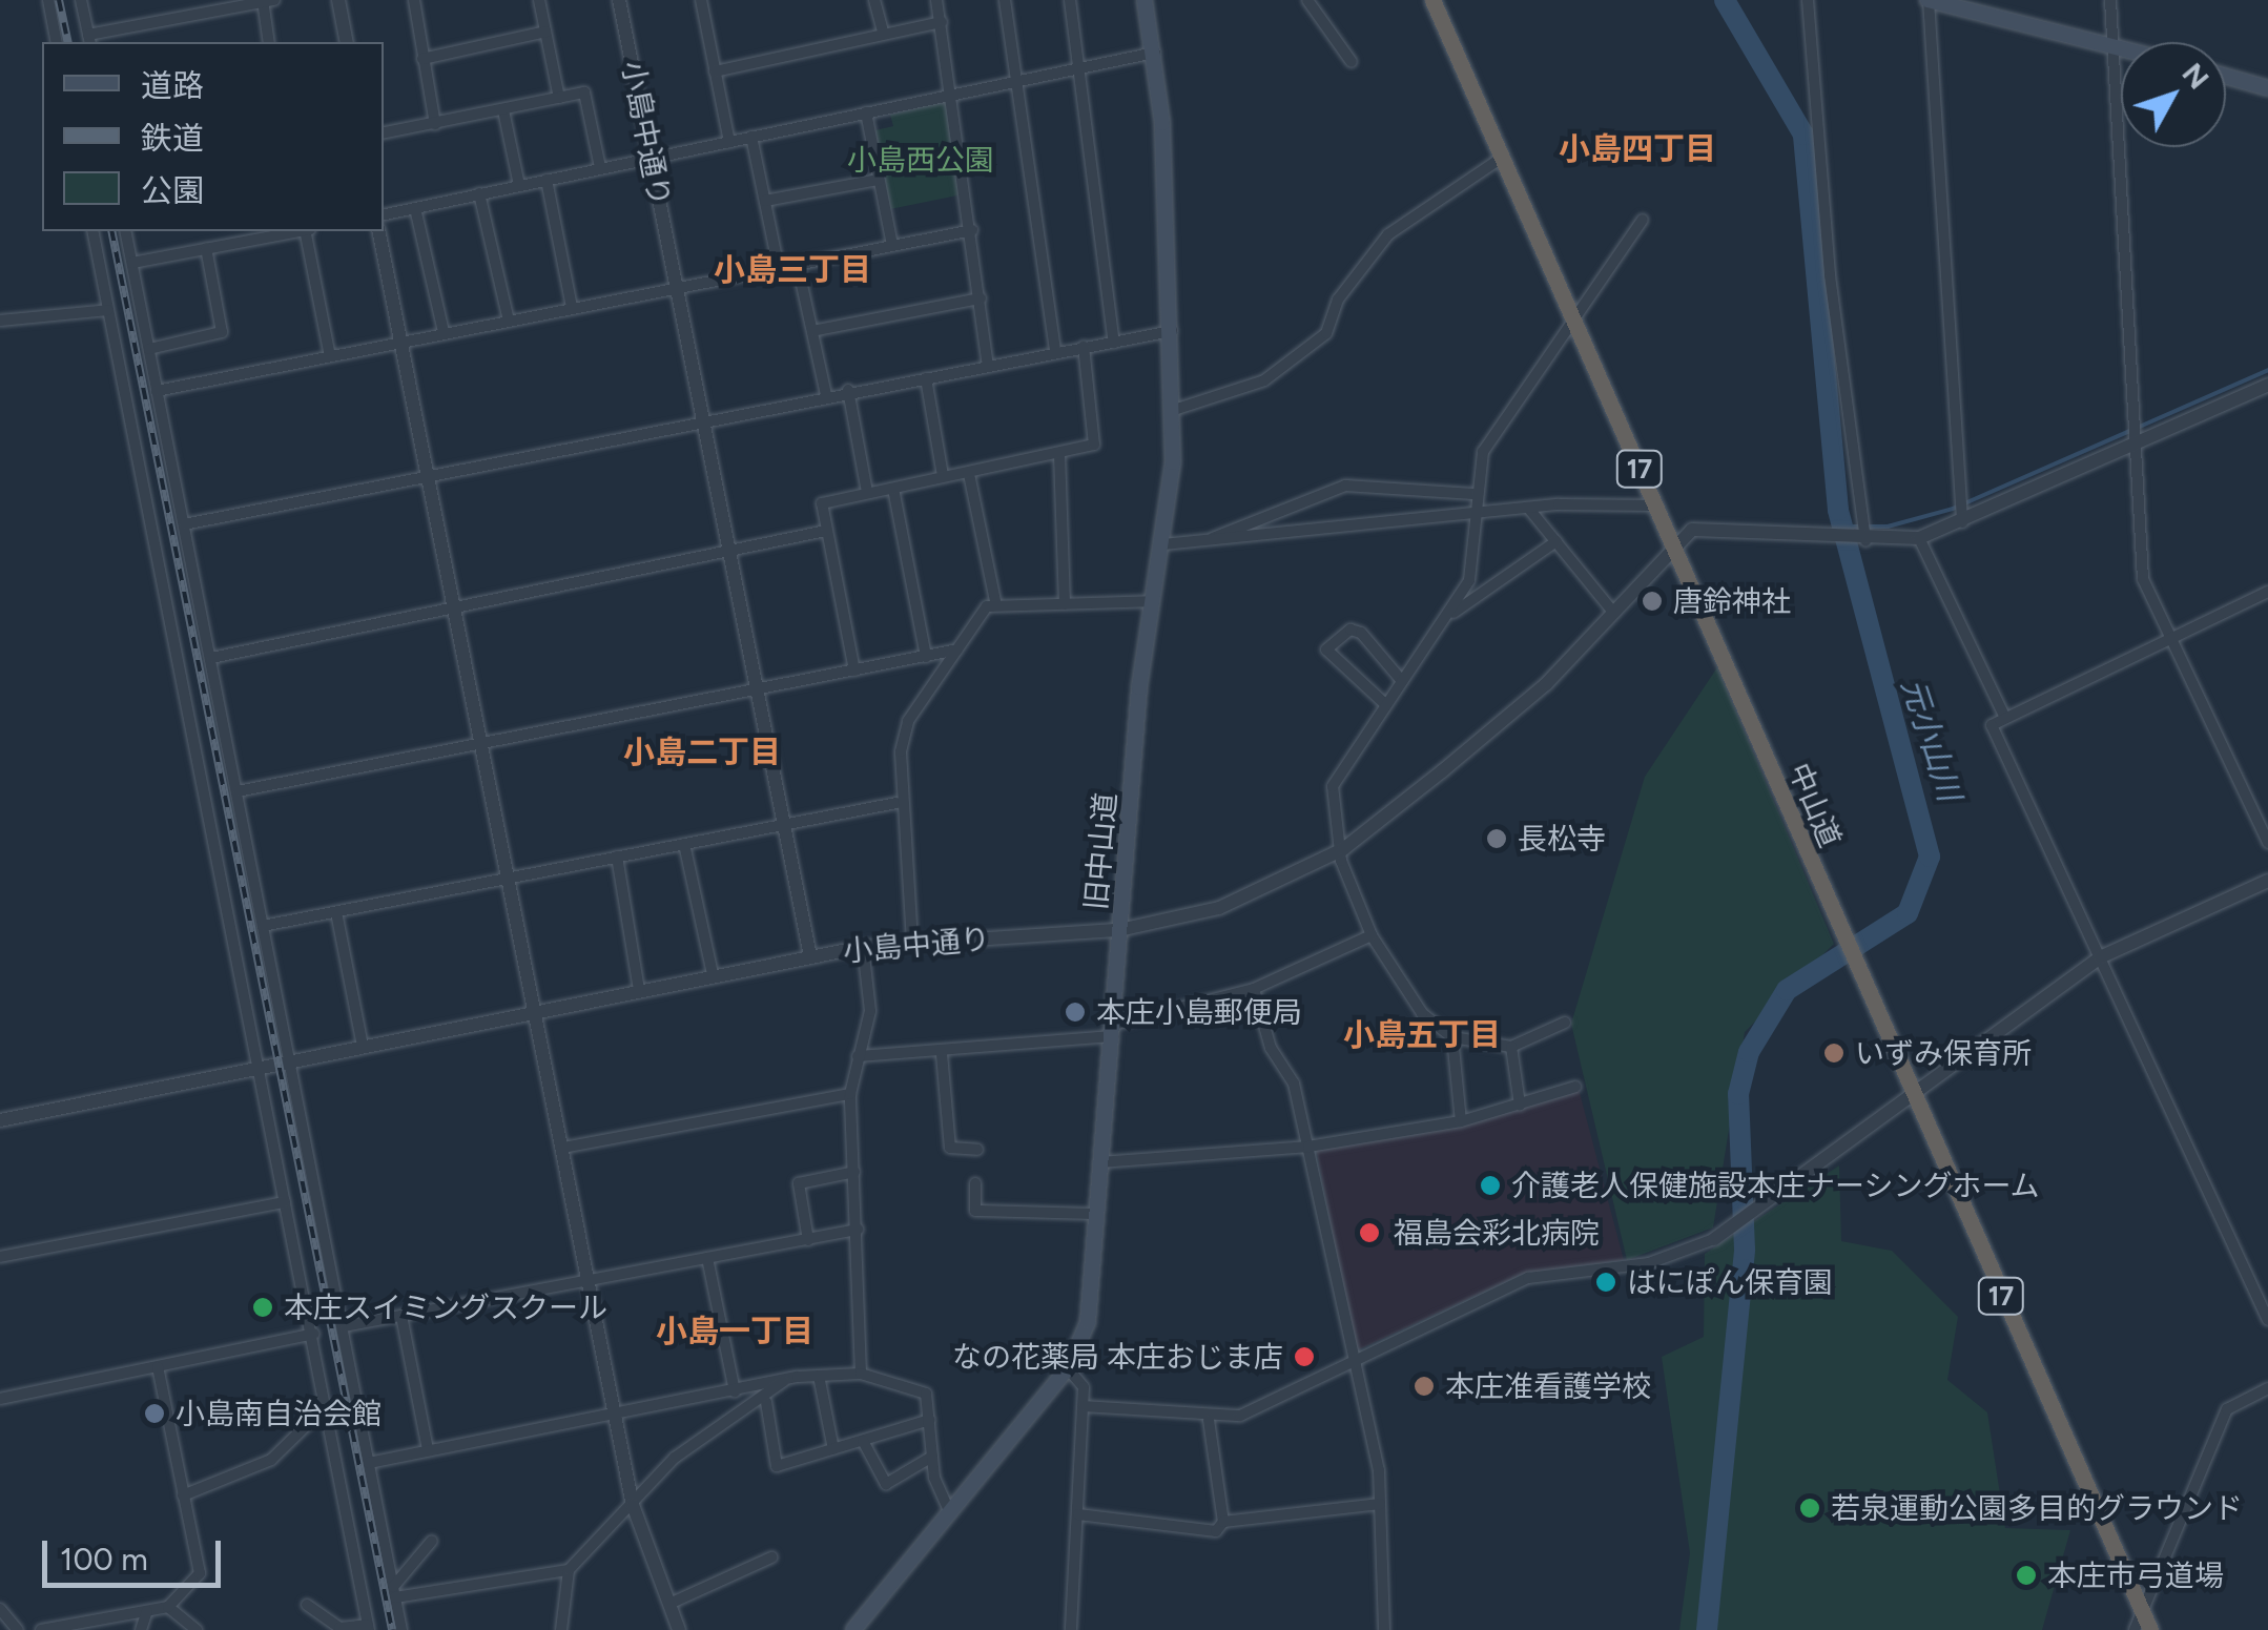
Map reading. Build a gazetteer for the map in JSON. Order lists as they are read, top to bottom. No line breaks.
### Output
{"streets":{"highway":["17","中山道"],"main road":["旧中山道"],"street":["小島中通り"]},"crossings":[["小島中通り","中山道"],["小島中通り","旧中山道"]],"districts":["小島四丁目","小島三丁目","小島二丁目","小島五丁目","小島一丁目"],"water":["元小山川"],"parks":["小島西公園"],"places":["唐鈴神社","長松寺","本庄小島郵便局","いずみ保育所","介護老人保健施設本庄ナーシングホーム","福島会彩北病院","はにぽん保育園","本庄スイミングスクール","なの花薬局 本庄おじま店","本庄准看護学校","小島南自治会館","若泉運動公園多目的グラウンド","本庄市弓道場"],"legend":["道路","鉄道","公園"],"scale_bar":"100 m","north":"top right"}
